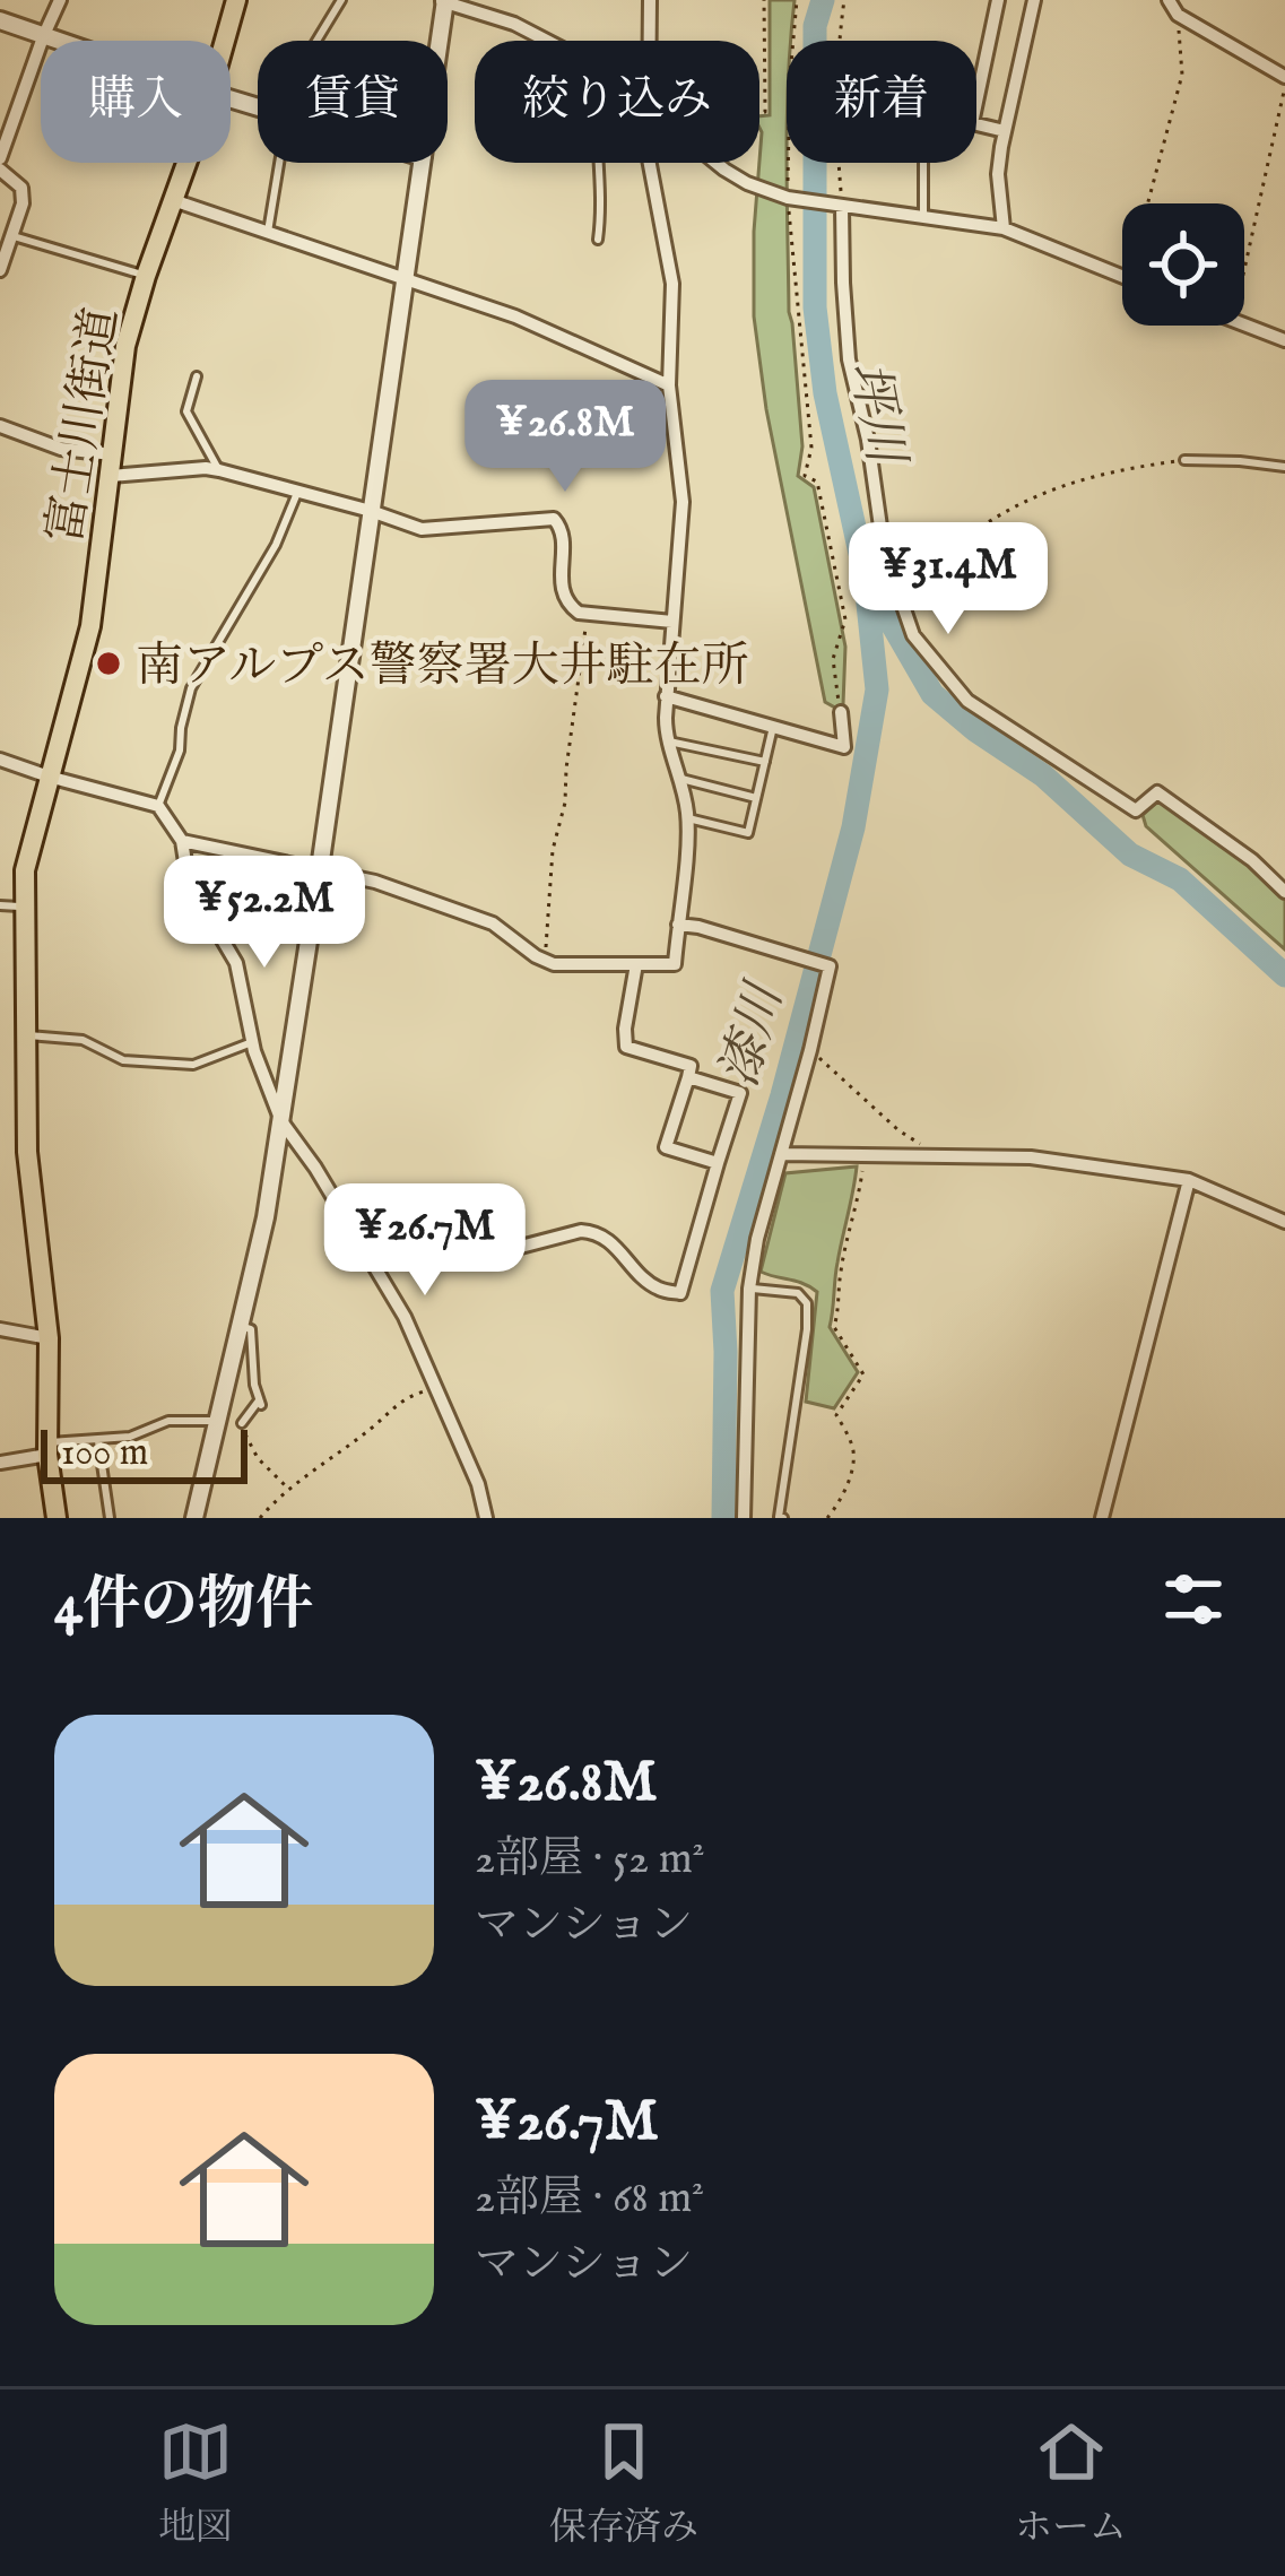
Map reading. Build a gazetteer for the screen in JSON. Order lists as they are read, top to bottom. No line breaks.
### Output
{"streets":{"main road":["富士川街道"]},"water":["坪川","漆川"],"places":["南アルプス警察署大井駐在所"],"scale_bar":"100 m","page":{"chip":["購入","賃貸","絞り込み","新着"],"price":["¥26.8M","¥31.4M","¥52.2M","¥26.7M"],"scale":"100 m","heading":"4件の物件","list":[{"name":"¥26.8M","note":"2部屋 · 52 m² · マンション"},{"name":"¥26.7M","note":"2部屋 · 68 m² · マンション"}],"tabs":["地図","保存済み","ホーム"]}}
